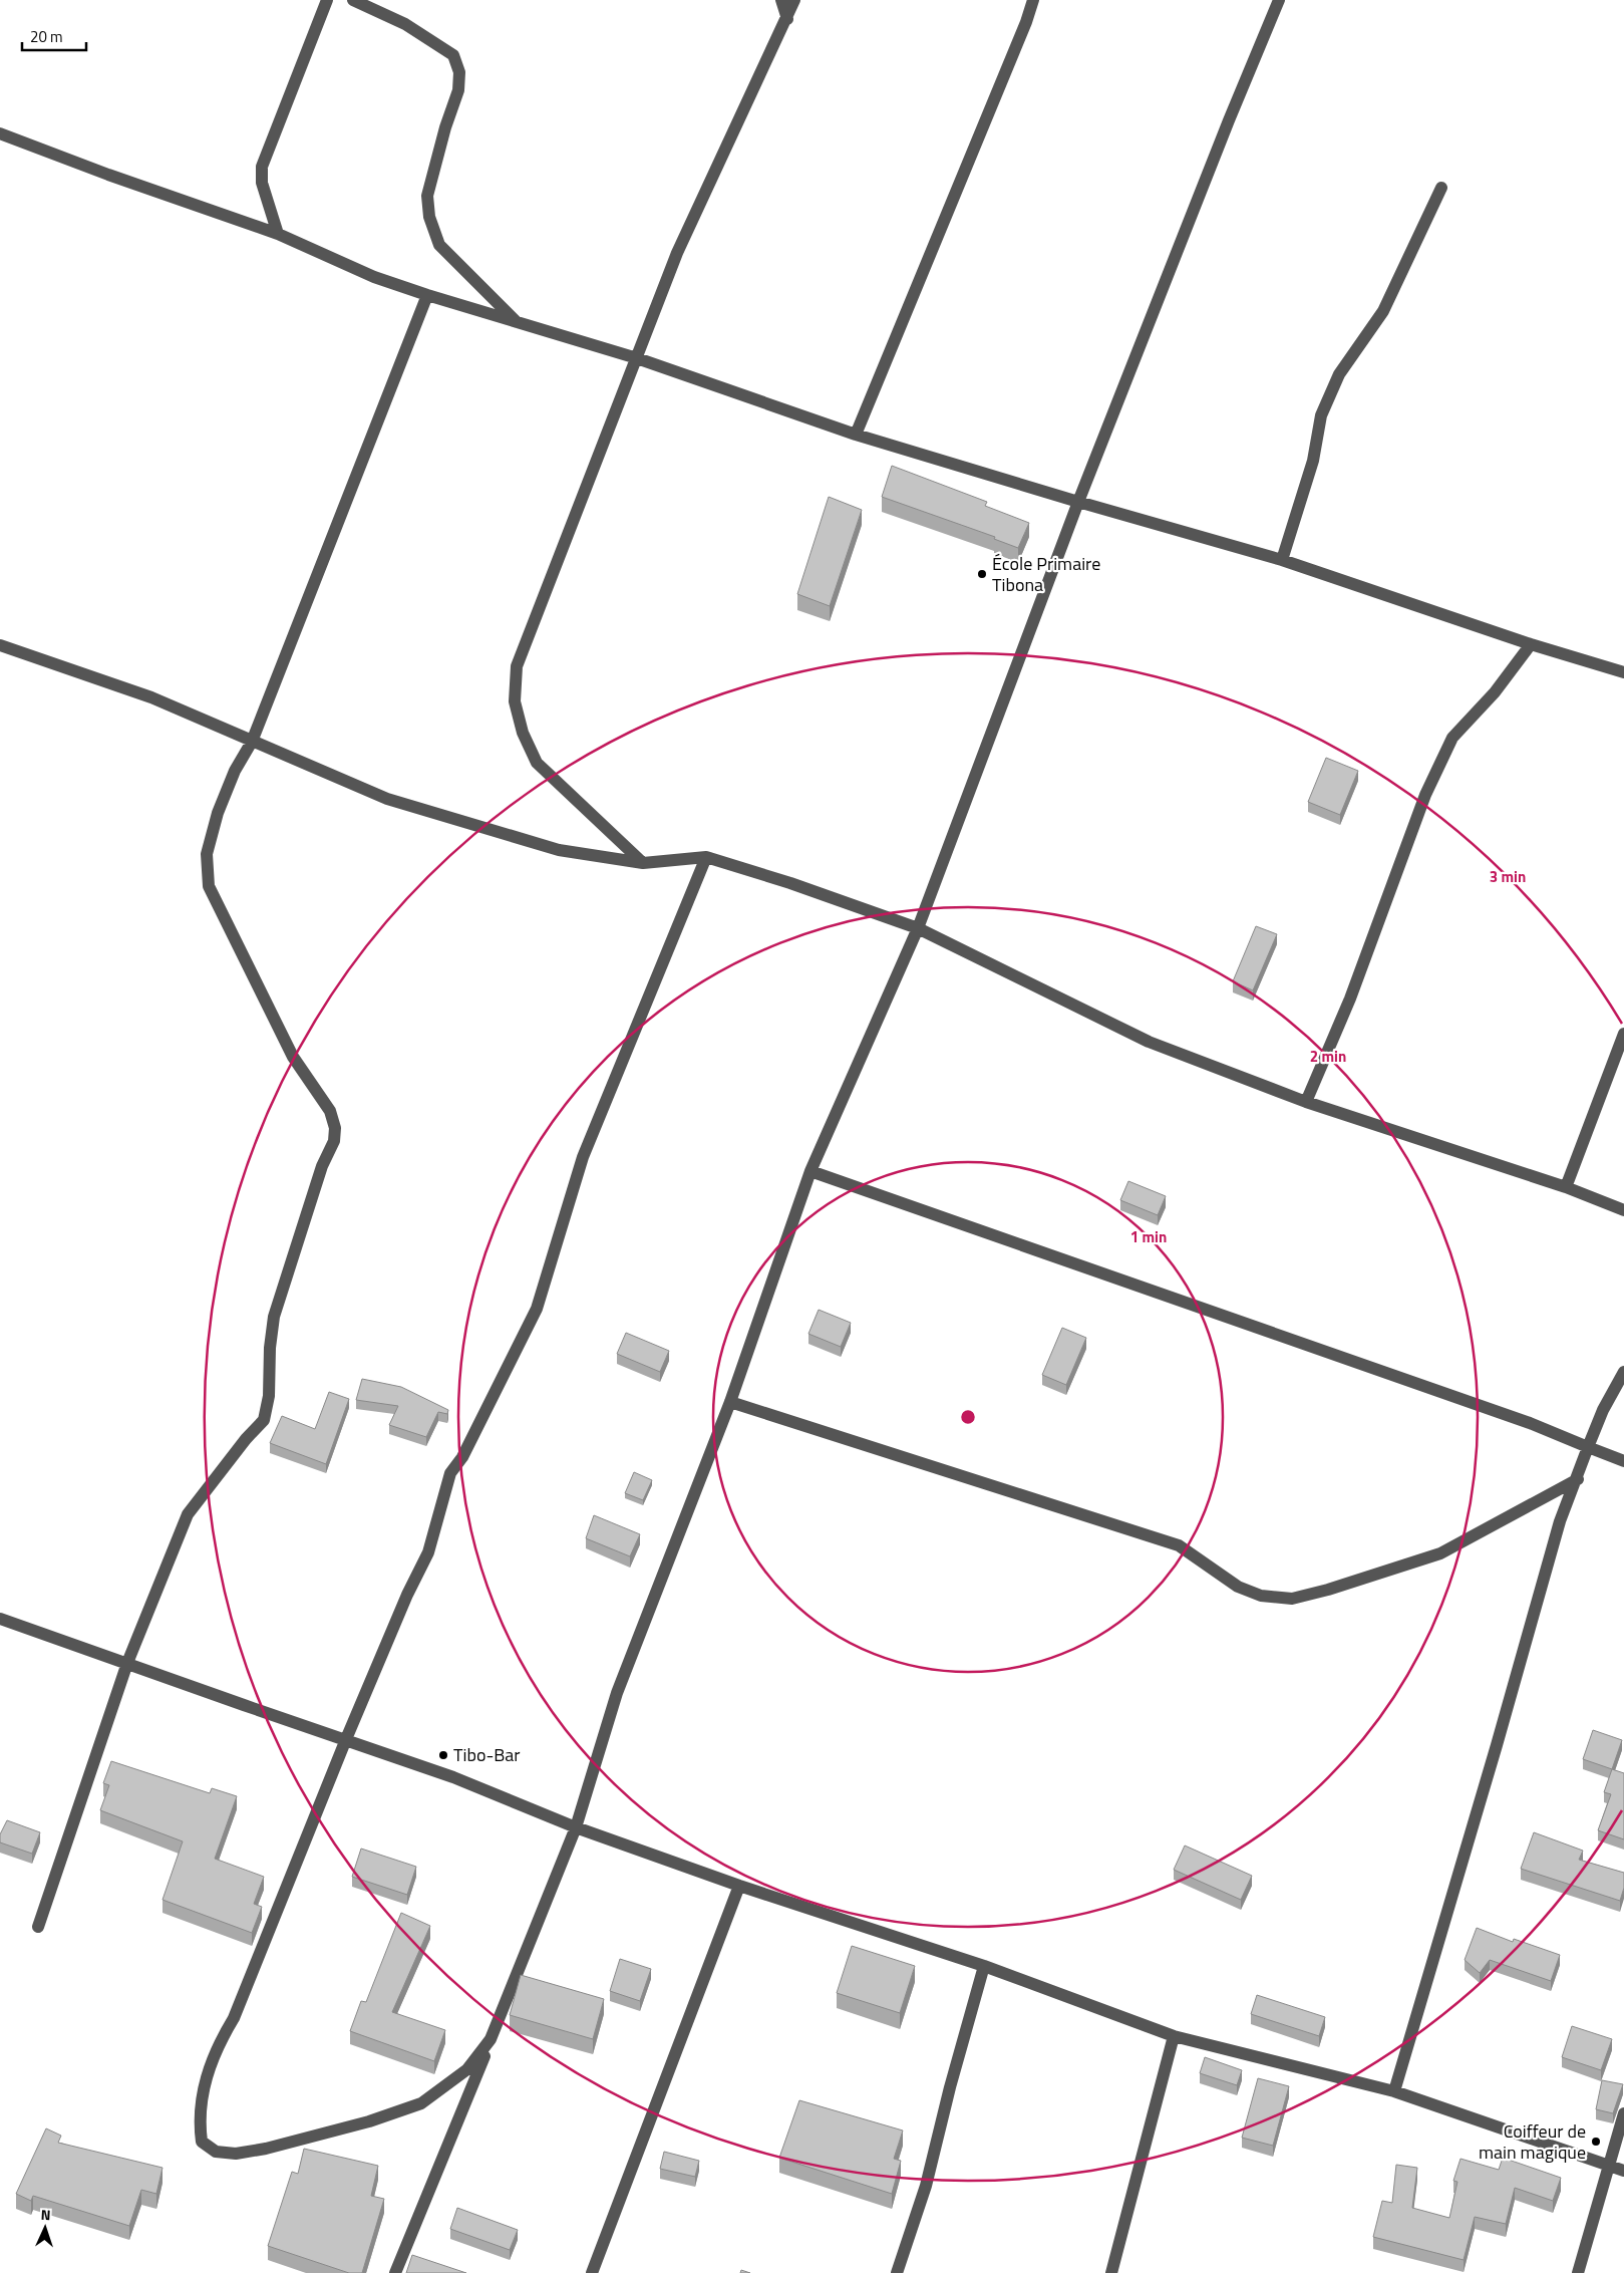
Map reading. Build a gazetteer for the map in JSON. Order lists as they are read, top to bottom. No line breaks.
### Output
{"places":["École Primaire Tibona","Tibo-Bar","Coiffeur de main magique"],"scale_bar":"20 m","north":"top","rings":["3 min","2 min","1 min"]}
